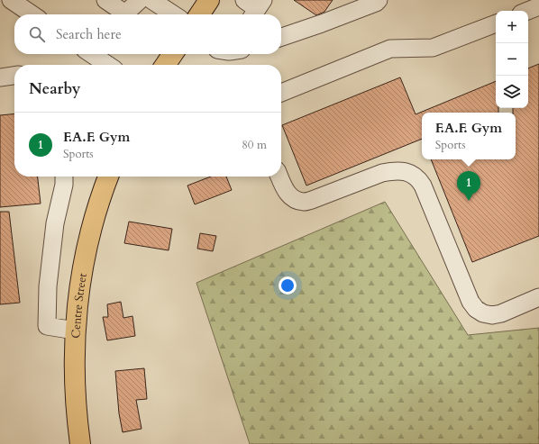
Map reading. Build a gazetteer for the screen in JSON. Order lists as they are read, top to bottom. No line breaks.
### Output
{"streets":{"main road":["Centre Street"]},"page":{"map_buttons":["+","−"],"search":"Search here","heading":"Nearby","list":[{"mark":"1","name":"F.A.F. Gym","note":"Sports","value":"80 m"}],"popup":["F.A.F. Gym","Sports"],"pins":"1"}}
